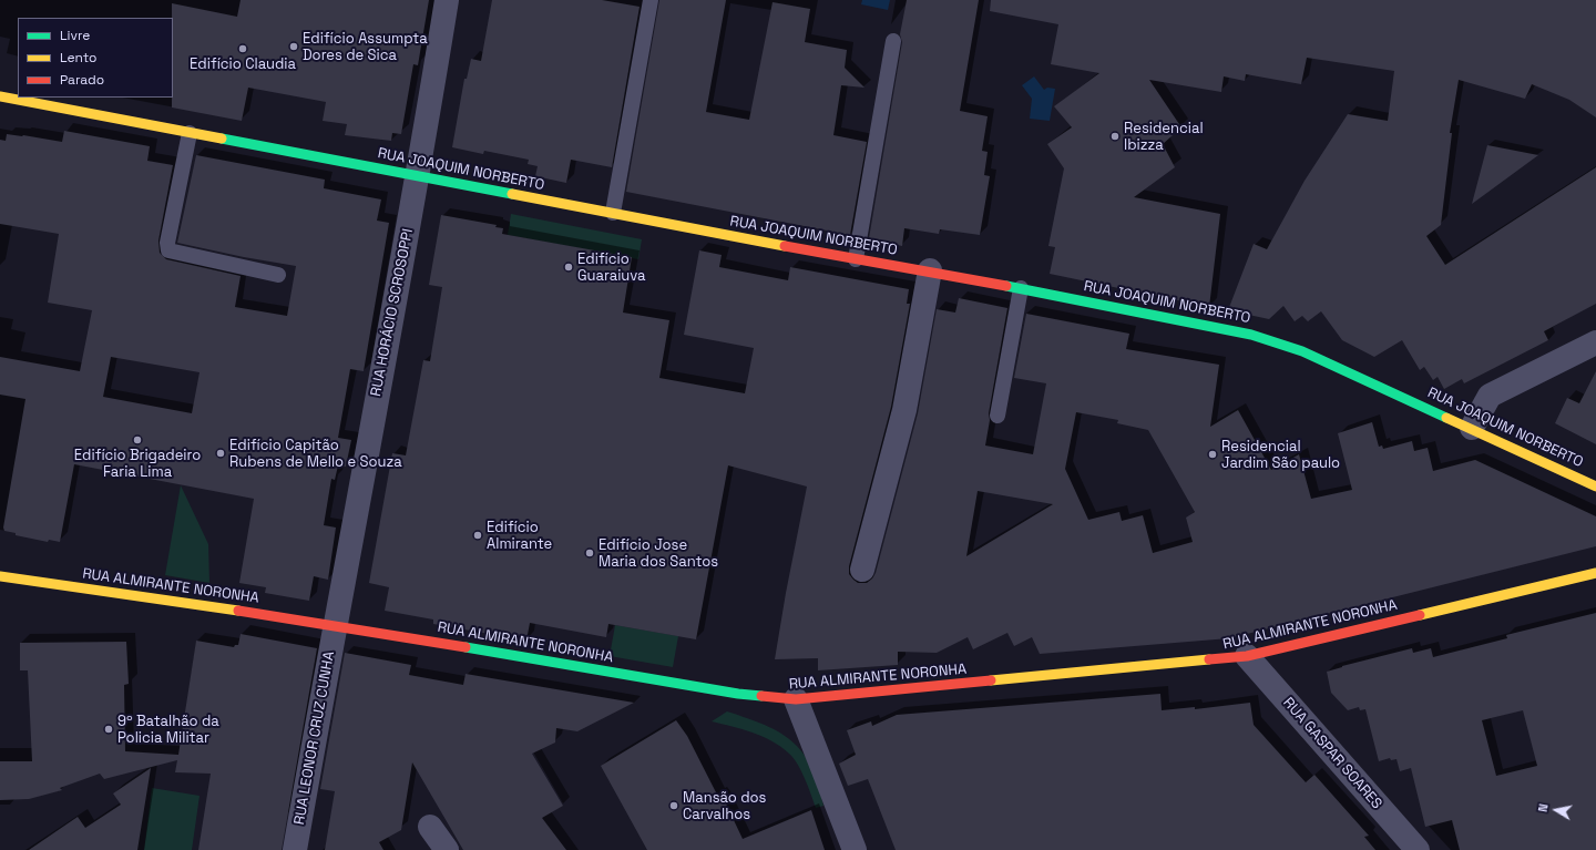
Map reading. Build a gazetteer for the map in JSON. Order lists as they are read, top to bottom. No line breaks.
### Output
{"streets":{"street":["RUA JOAQUIM NORBERTO","RUA HORÁCIO SCROSOPPI","RUA ALMIRANTE NORONHA","RUA LEONOR CRUZ CUNHA","RUA GASPAR SOARES"]},"crossings":[["RUA JOAQUIM NORBERTO","RUA HORÁCIO SCROSOPPI"],["RUA HORÁCIO SCROSOPPI","RUA ALMIRANTE NORONHA"],["RUA HORÁCIO SCROSOPPI","RUA LEONOR CRUZ CUNHA"],["RUA ALMIRANTE NORONHA","RUA LEONOR CRUZ CUNHA"],["RUA ALMIRANTE NORONHA","RUA GASPAR SOARES"]],"places":["Edifício Assumpta Dores de Sica","Edifício Claudia","Residencial Ibizza","Edifício Guaraiuva","Edifício Brigadeiro Faria Lima","Edifício Capitão Rubens de Mello e Souza","Residencial Jardim São paulo","Edifício Almirante","Edifício Jose Maria dos Santos","9º Batalhão da Policia Militar","Mansão dos Carvalhos"],"legend":["Livre","Lento","Parado"],"north":"left"}
